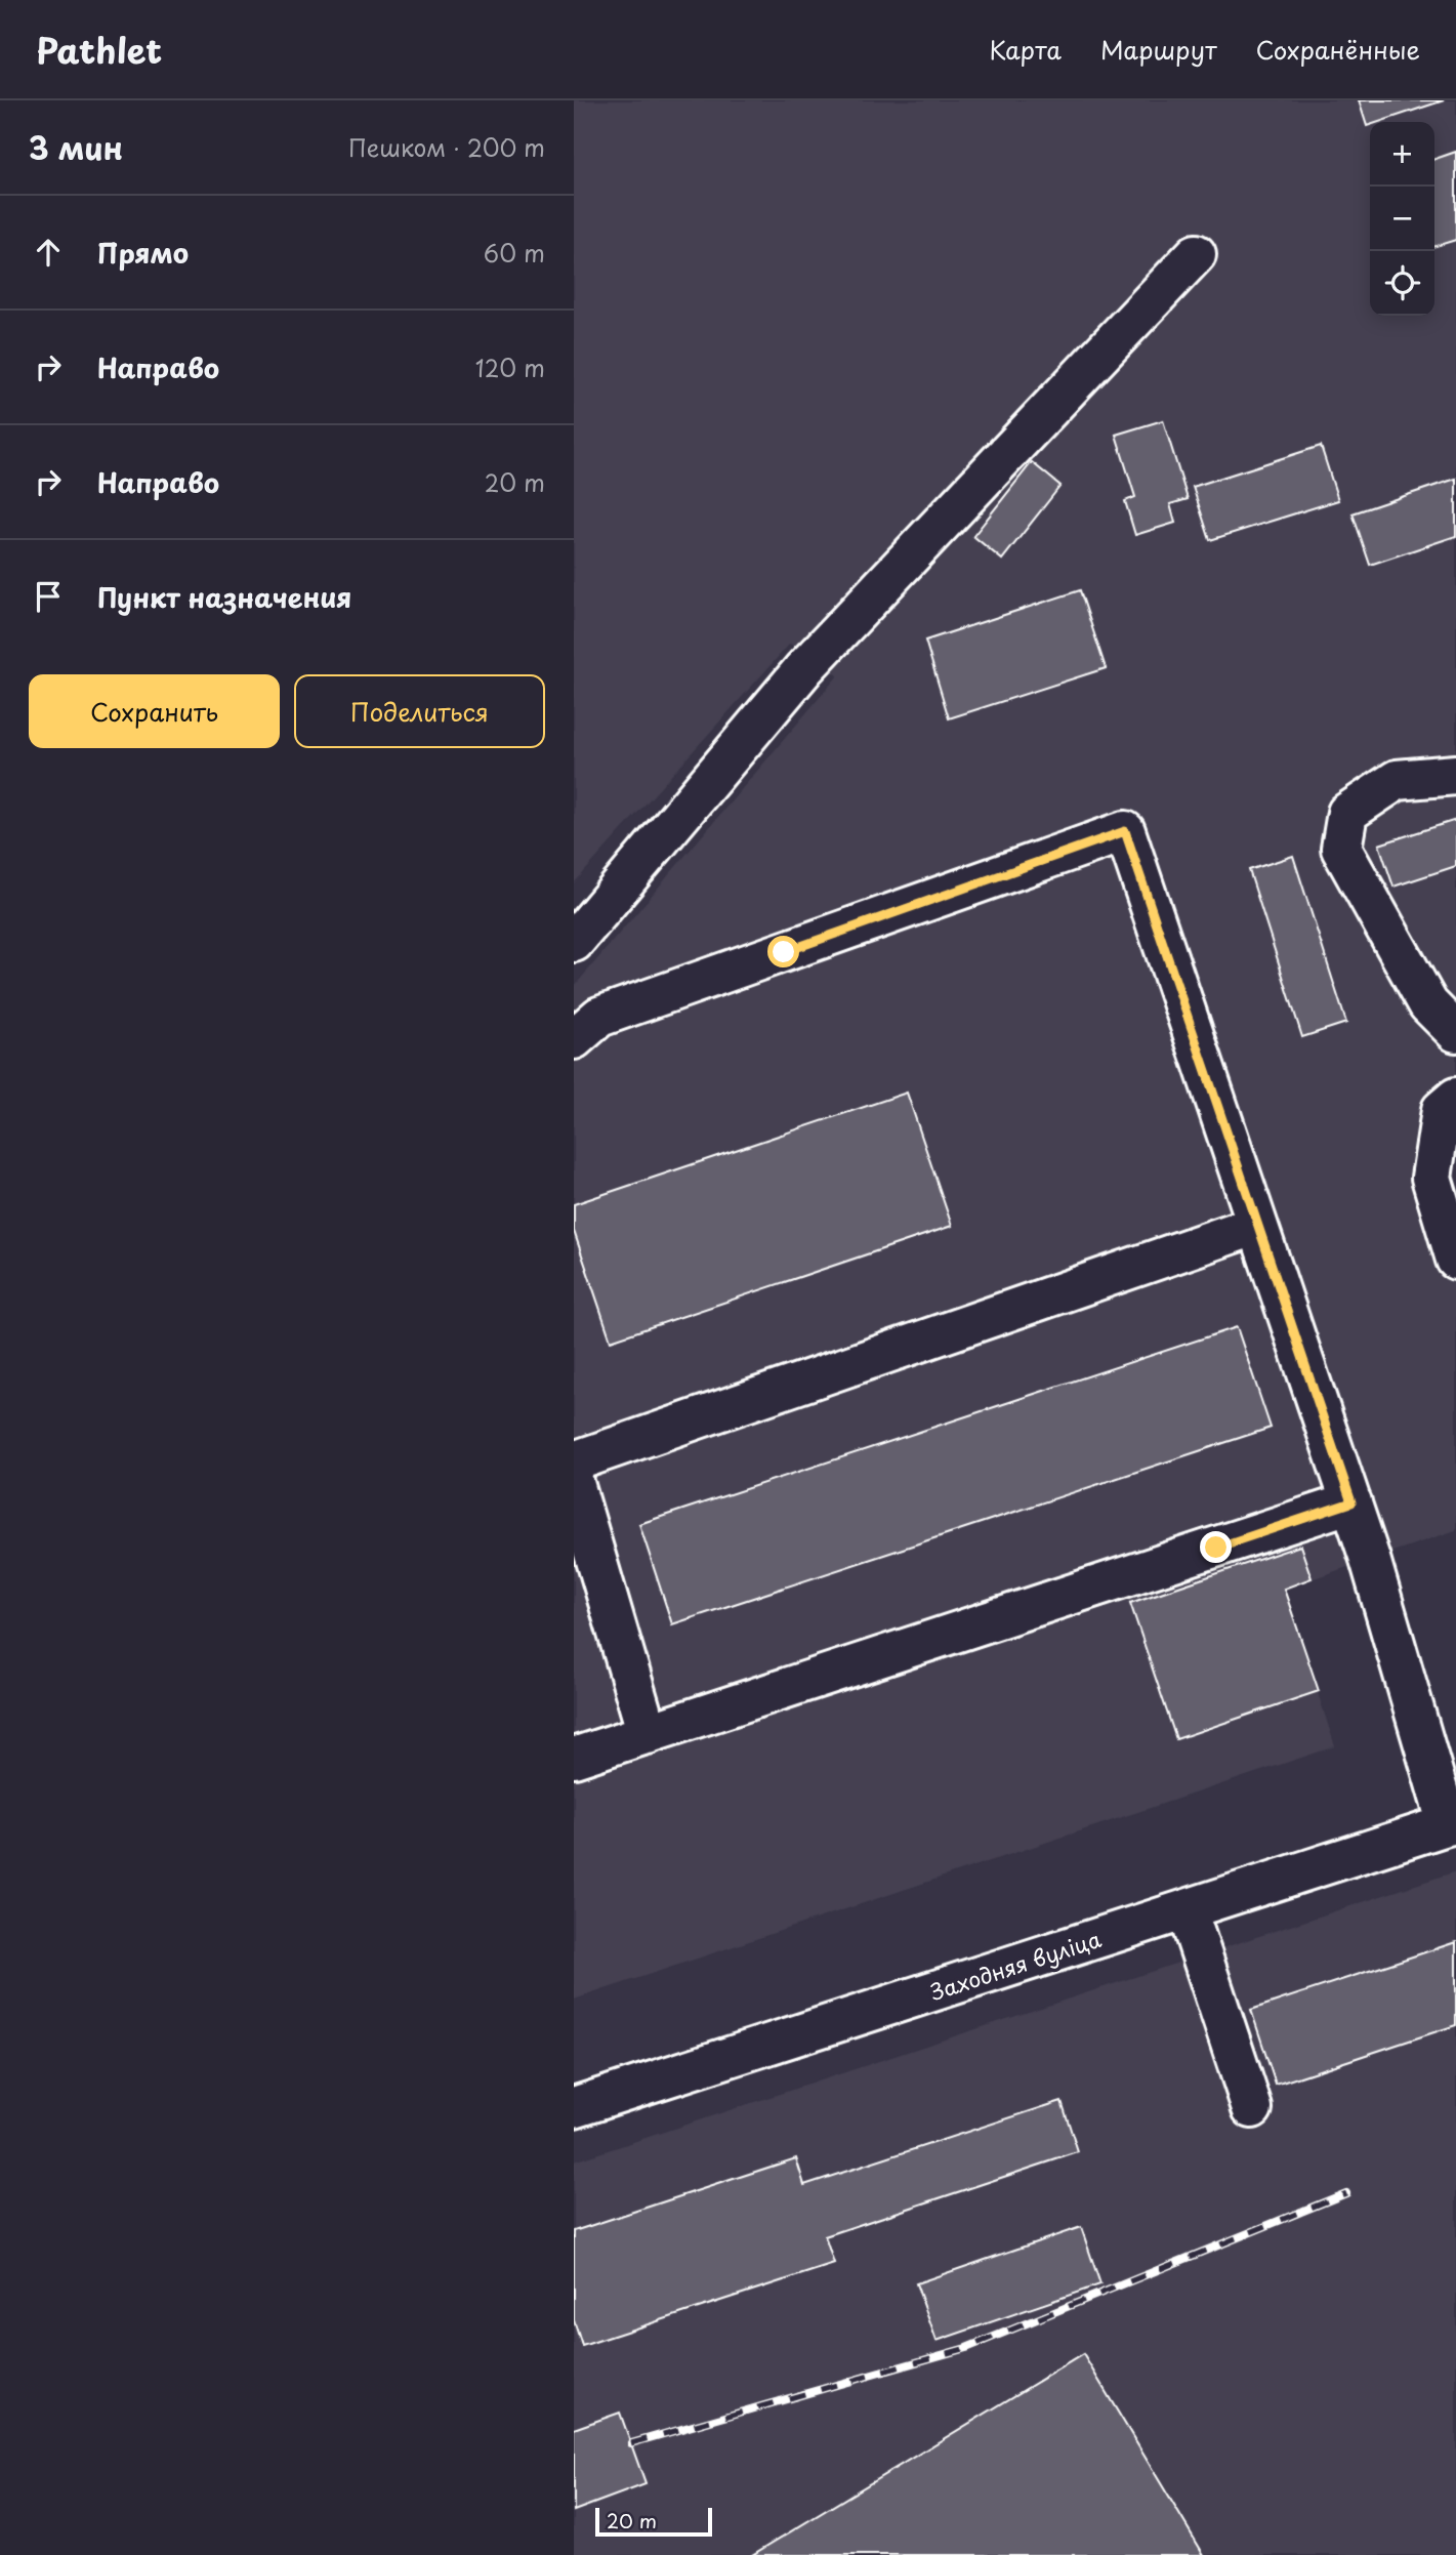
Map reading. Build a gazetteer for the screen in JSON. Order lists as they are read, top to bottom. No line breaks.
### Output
{"streets":{"street":["Заходняя вуліца"]},"scale_bar":"20 m","page":{"header":"Pathlet","nav":["Карта","Маршрут","Сохранённые"],"heading":["3 мин","Пешком · 200 m"],"map_buttons":["+","−"],"list":[["Прямо","60 m"],["Направо","120 m"],["Направо","20 m"],"Пункт назначения"],"buttons":["Сохранить","Поделиться"],"scale":"20 m"}}
